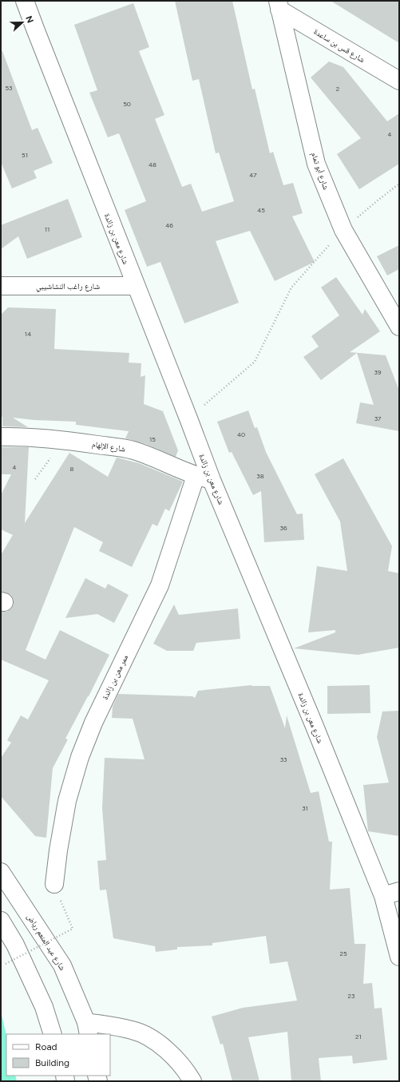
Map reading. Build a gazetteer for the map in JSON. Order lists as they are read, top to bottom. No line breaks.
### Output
{"streets":{"street":["شارع قس بن ساعدة","شارع أبو تمام","شارع معن بن زائدة","شارع راغب النشاشيبي","شارع الإلهام","ممر معن بن زائدة","شارع عبد المنعم رياض"]},"crossings":[["شارع قس بن ساعدة","شارع أبو تمام"],["شارع معن بن زائدة","شارع راغب النشاشيبي"],["شارع معن بن زائدة","شارع الإلهام"],["شارع معن بن زائدة","ممر معن بن زائدة"],["شارع الإلهام","ممر معن بن زائدة"]],"house_numbers":["53","2","50","4","51","48","47","45","46","11","14","39","37","40","15","4","8","38","36","33","31","25","23","21"],"legend":["Road","Building"],"north":"right"}
